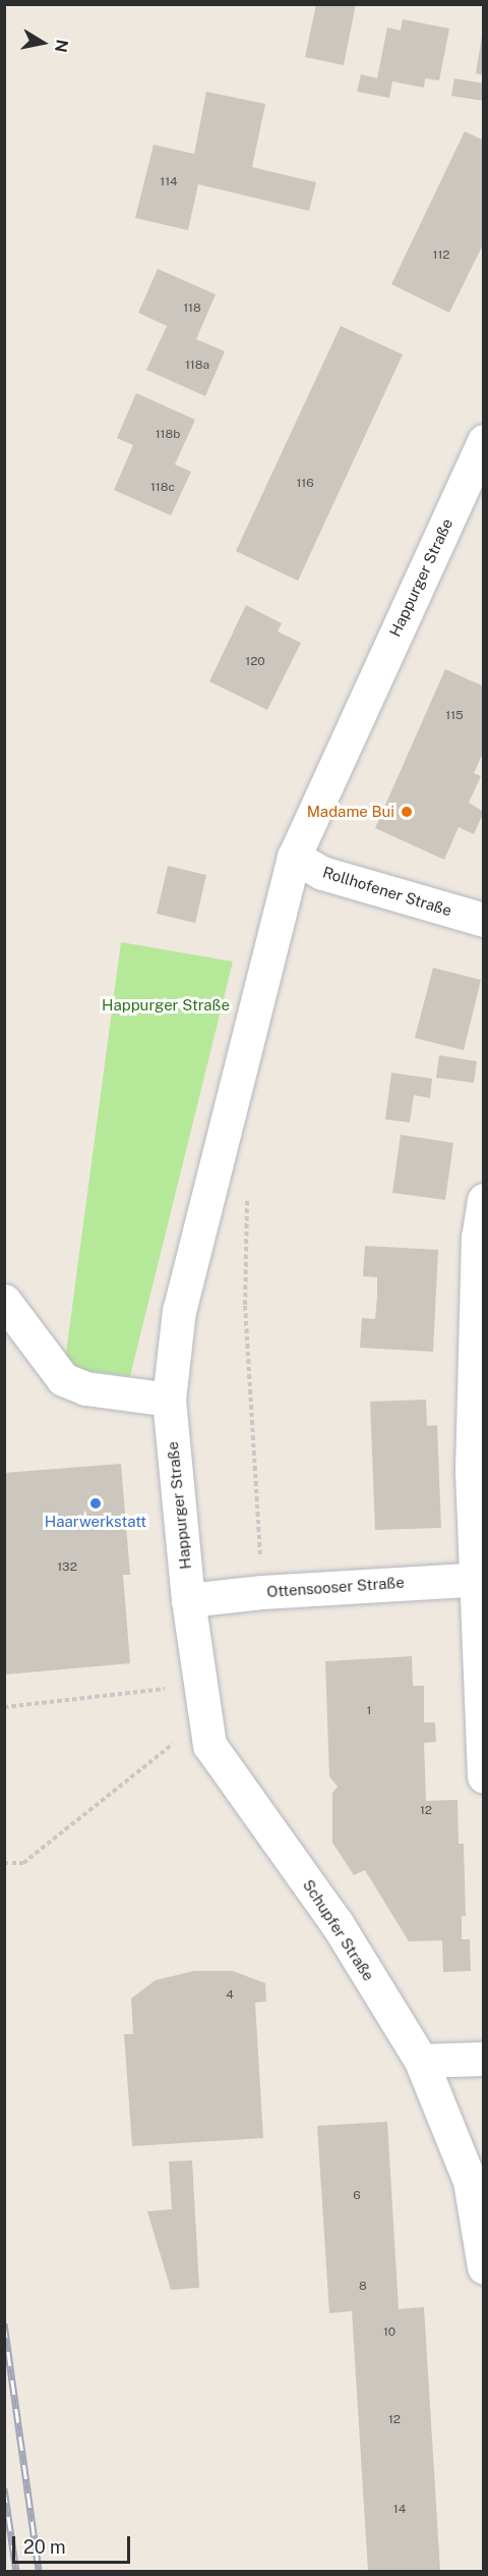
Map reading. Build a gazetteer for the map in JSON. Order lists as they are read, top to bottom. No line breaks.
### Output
{"streets":{"street":["Happurger Straße","Rollhofener Straße","Ottensooser Straße","Schupfer Straße"]},"crossings":[["Happurger Straße","Rollhofener Straße"],["Happurger Straße","Ottensooser Straße"],["Happurger Straße","Schupfer Straße"],["Ottensooser Straße","Schupfer Straße"]],"parks":["Happurger Straße"],"places":["Madame Bui","Haarwerkstatt"],"house_numbers":["114","112","118","118a","118b","116","118c","120","115","132","1","12","4","6","8","10","12","14"],"scale_bar":"20 m","north":"right"}
